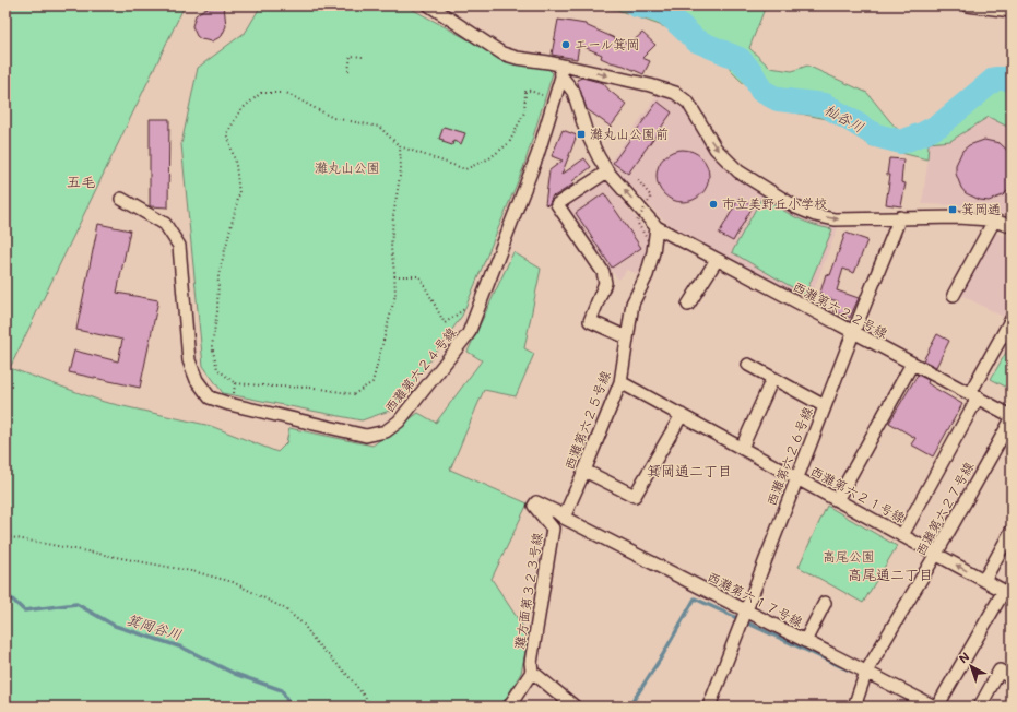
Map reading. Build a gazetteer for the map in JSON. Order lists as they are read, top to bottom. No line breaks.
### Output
{"streets":{"street":["西灘第六２２号線","西灘第六２４号線","西灘第六２５号線","西灘第六２６号線","西灘第六２１号線","西灘第六２７号線","灘方面第３２３号線","西灘第六１７号線"]},"crossings":[["西灘第六２２号線","西灘第六２５号線"],["西灘第六２２号線","西灘第六２６号線"],["西灘第六２２号線","西灘第六２７号線"],["西灘第六２５号線","西灘第六２１号線"],["西灘第六２５号線","灘方面第３２３号線"],["西灘第六２５号線","西灘第六１７号線"],["西灘第六２６号線","西灘第六２１号線"],["西灘第六２６号線","西灘第六１７号線"],["西灘第六２１号線","西灘第六２７号線"],["西灘第六２７号線","西灘第六１７号線"],["灘方面第３２３号線","西灘第六１７号線"]],"districts":["五毛","箕岡通二丁目","高尾通二丁目"],"water":["杣谷川","箕岡谷川"],"parks":["灘丸山公園","高尾公園"],"places":{"other":["エール箕岡","市立美野丘小学校"],"transit":["灘丸山公園前","箕岡通"]},"north":"top left"}
